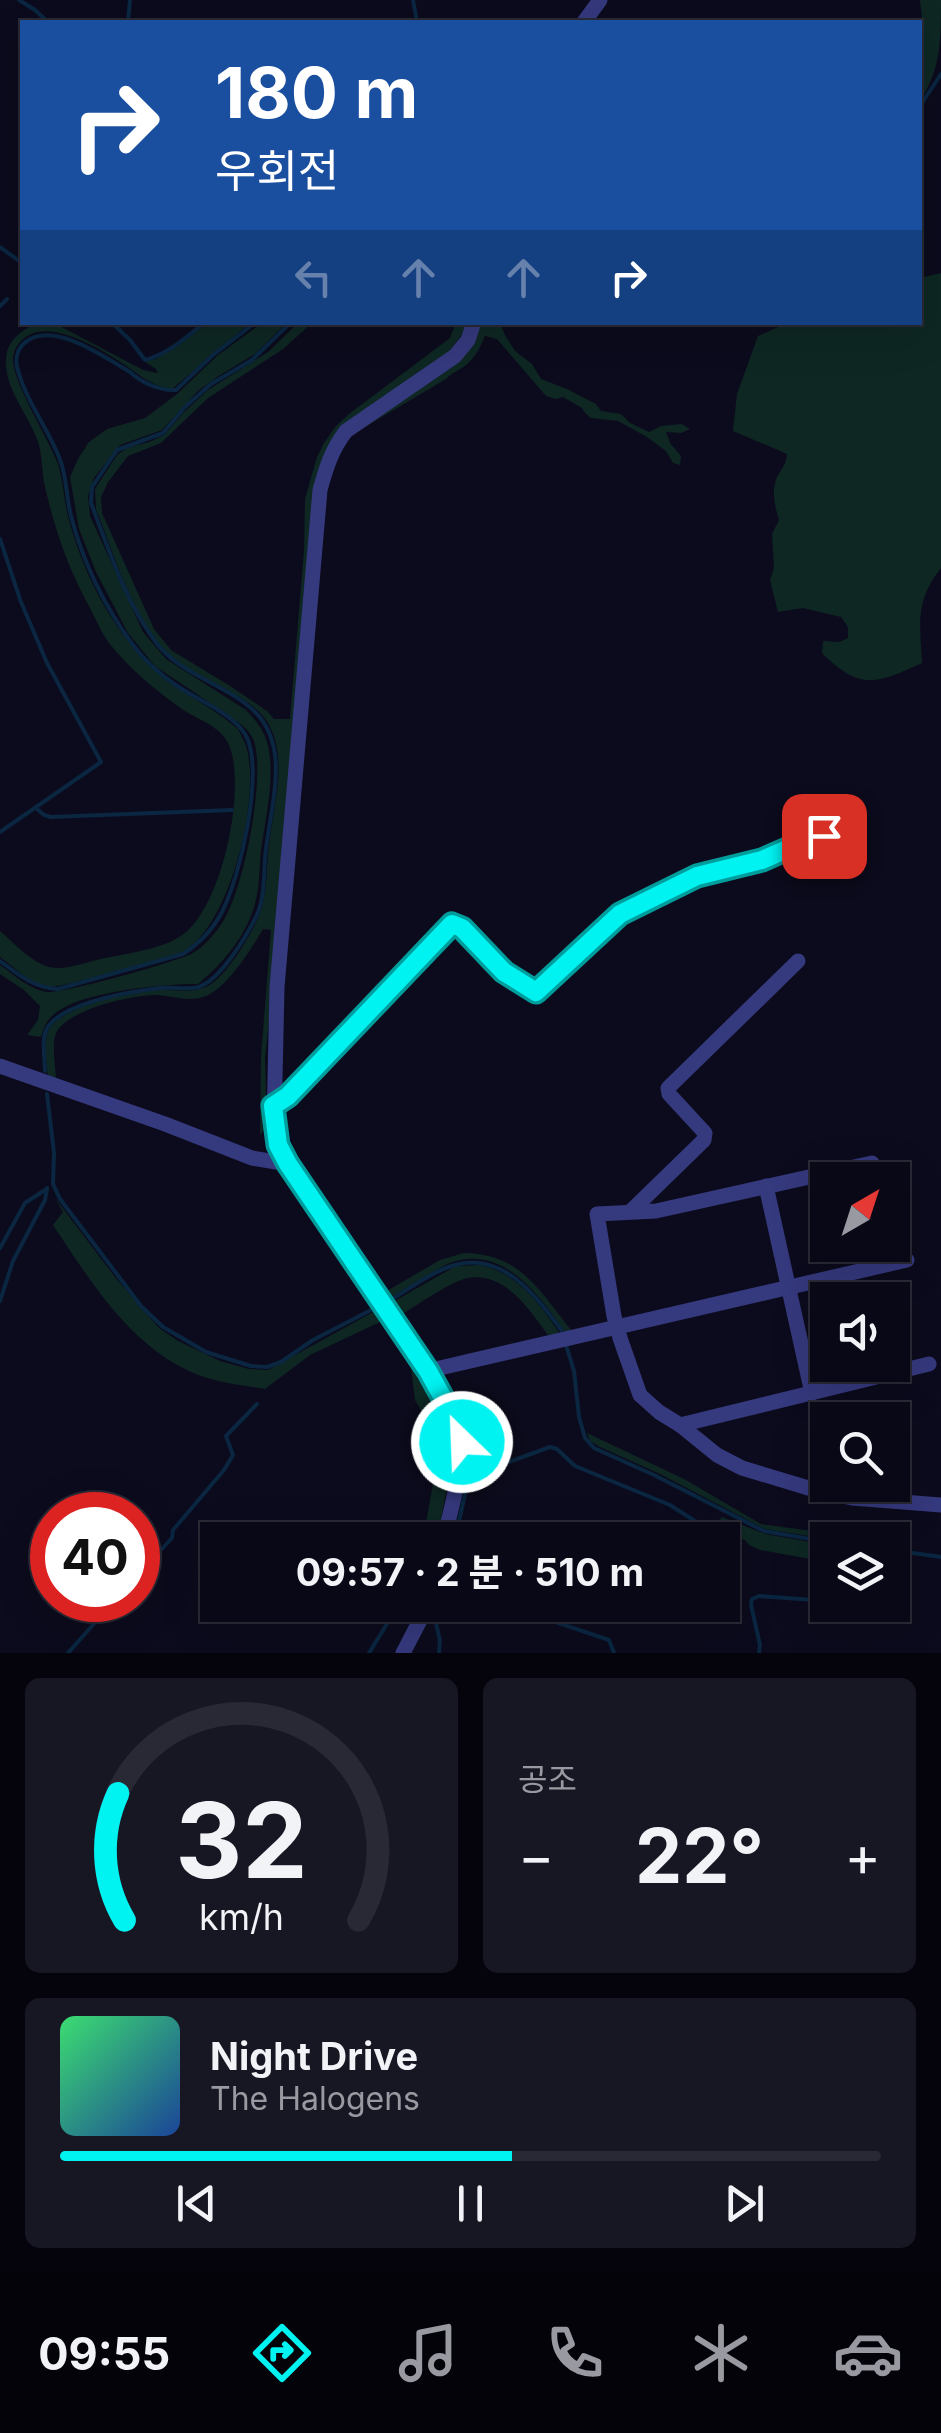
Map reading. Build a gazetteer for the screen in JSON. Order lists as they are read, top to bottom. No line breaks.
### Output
{"north":"top right","page":{"turn":["180 m","우회전"],"limit":"40","trip":"09:57 · 2 분 · 510 m","tile":"공조","heat":["−","22°","+"],"song":["Night Drive","The Halogens"],"tabs":"09:55","gauge":["32","km/h"]}}
